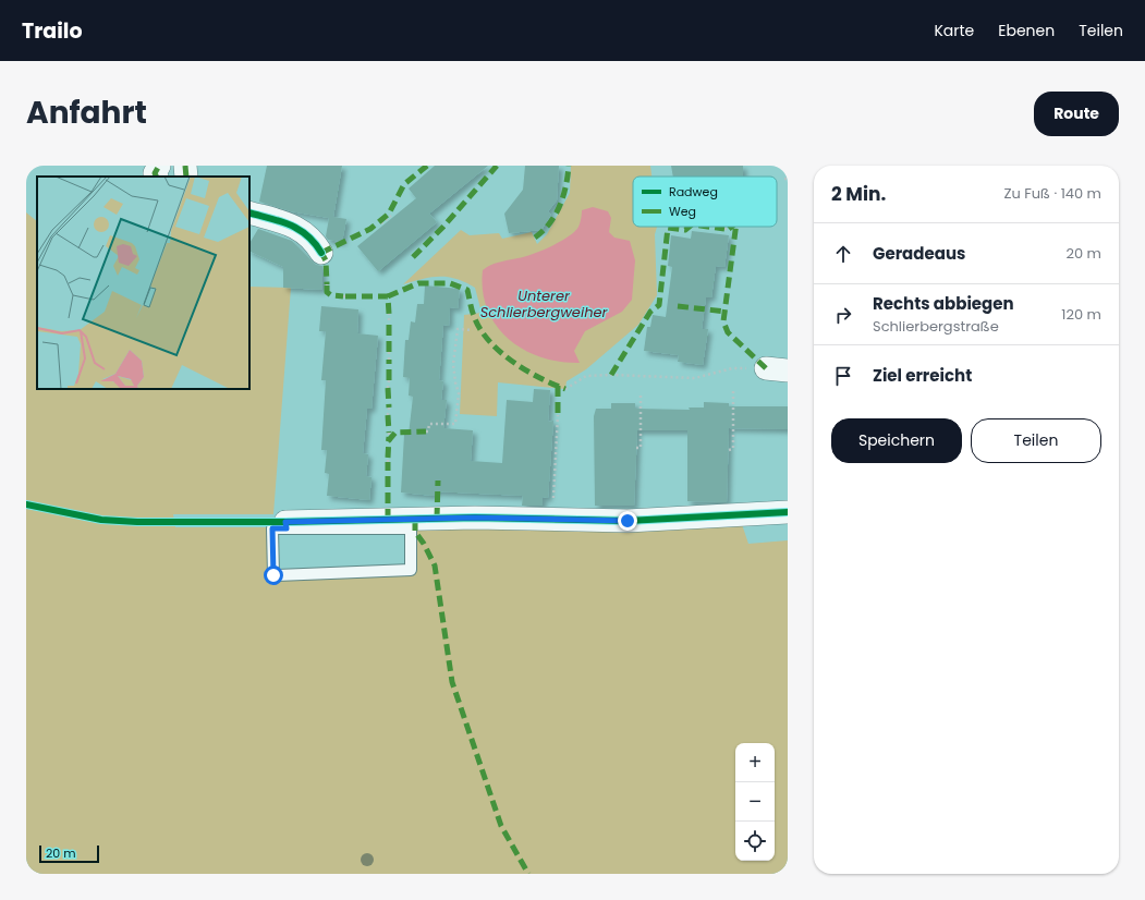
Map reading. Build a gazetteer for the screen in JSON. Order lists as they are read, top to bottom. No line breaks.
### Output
{"water":["Unterer Schlierbergweiher"],"legend":["Radweg","Weg"],"scale_bar":"20 m","page":{"header":"Trailo","nav":["Karte","Ebenen","Teilen"],"title":"Anfahrt","buttons":["Route",["Speichern","Teilen"]],"heading":["2 Min.","Zu Fuß · 140 m"],"list":[["Geradeaus","20 m"],["Rechts abbiegen","Schlierbergstraße","120 m"],"Ziel erreicht"],"map_buttons":["+","−"],"scale":"20 m"}}
